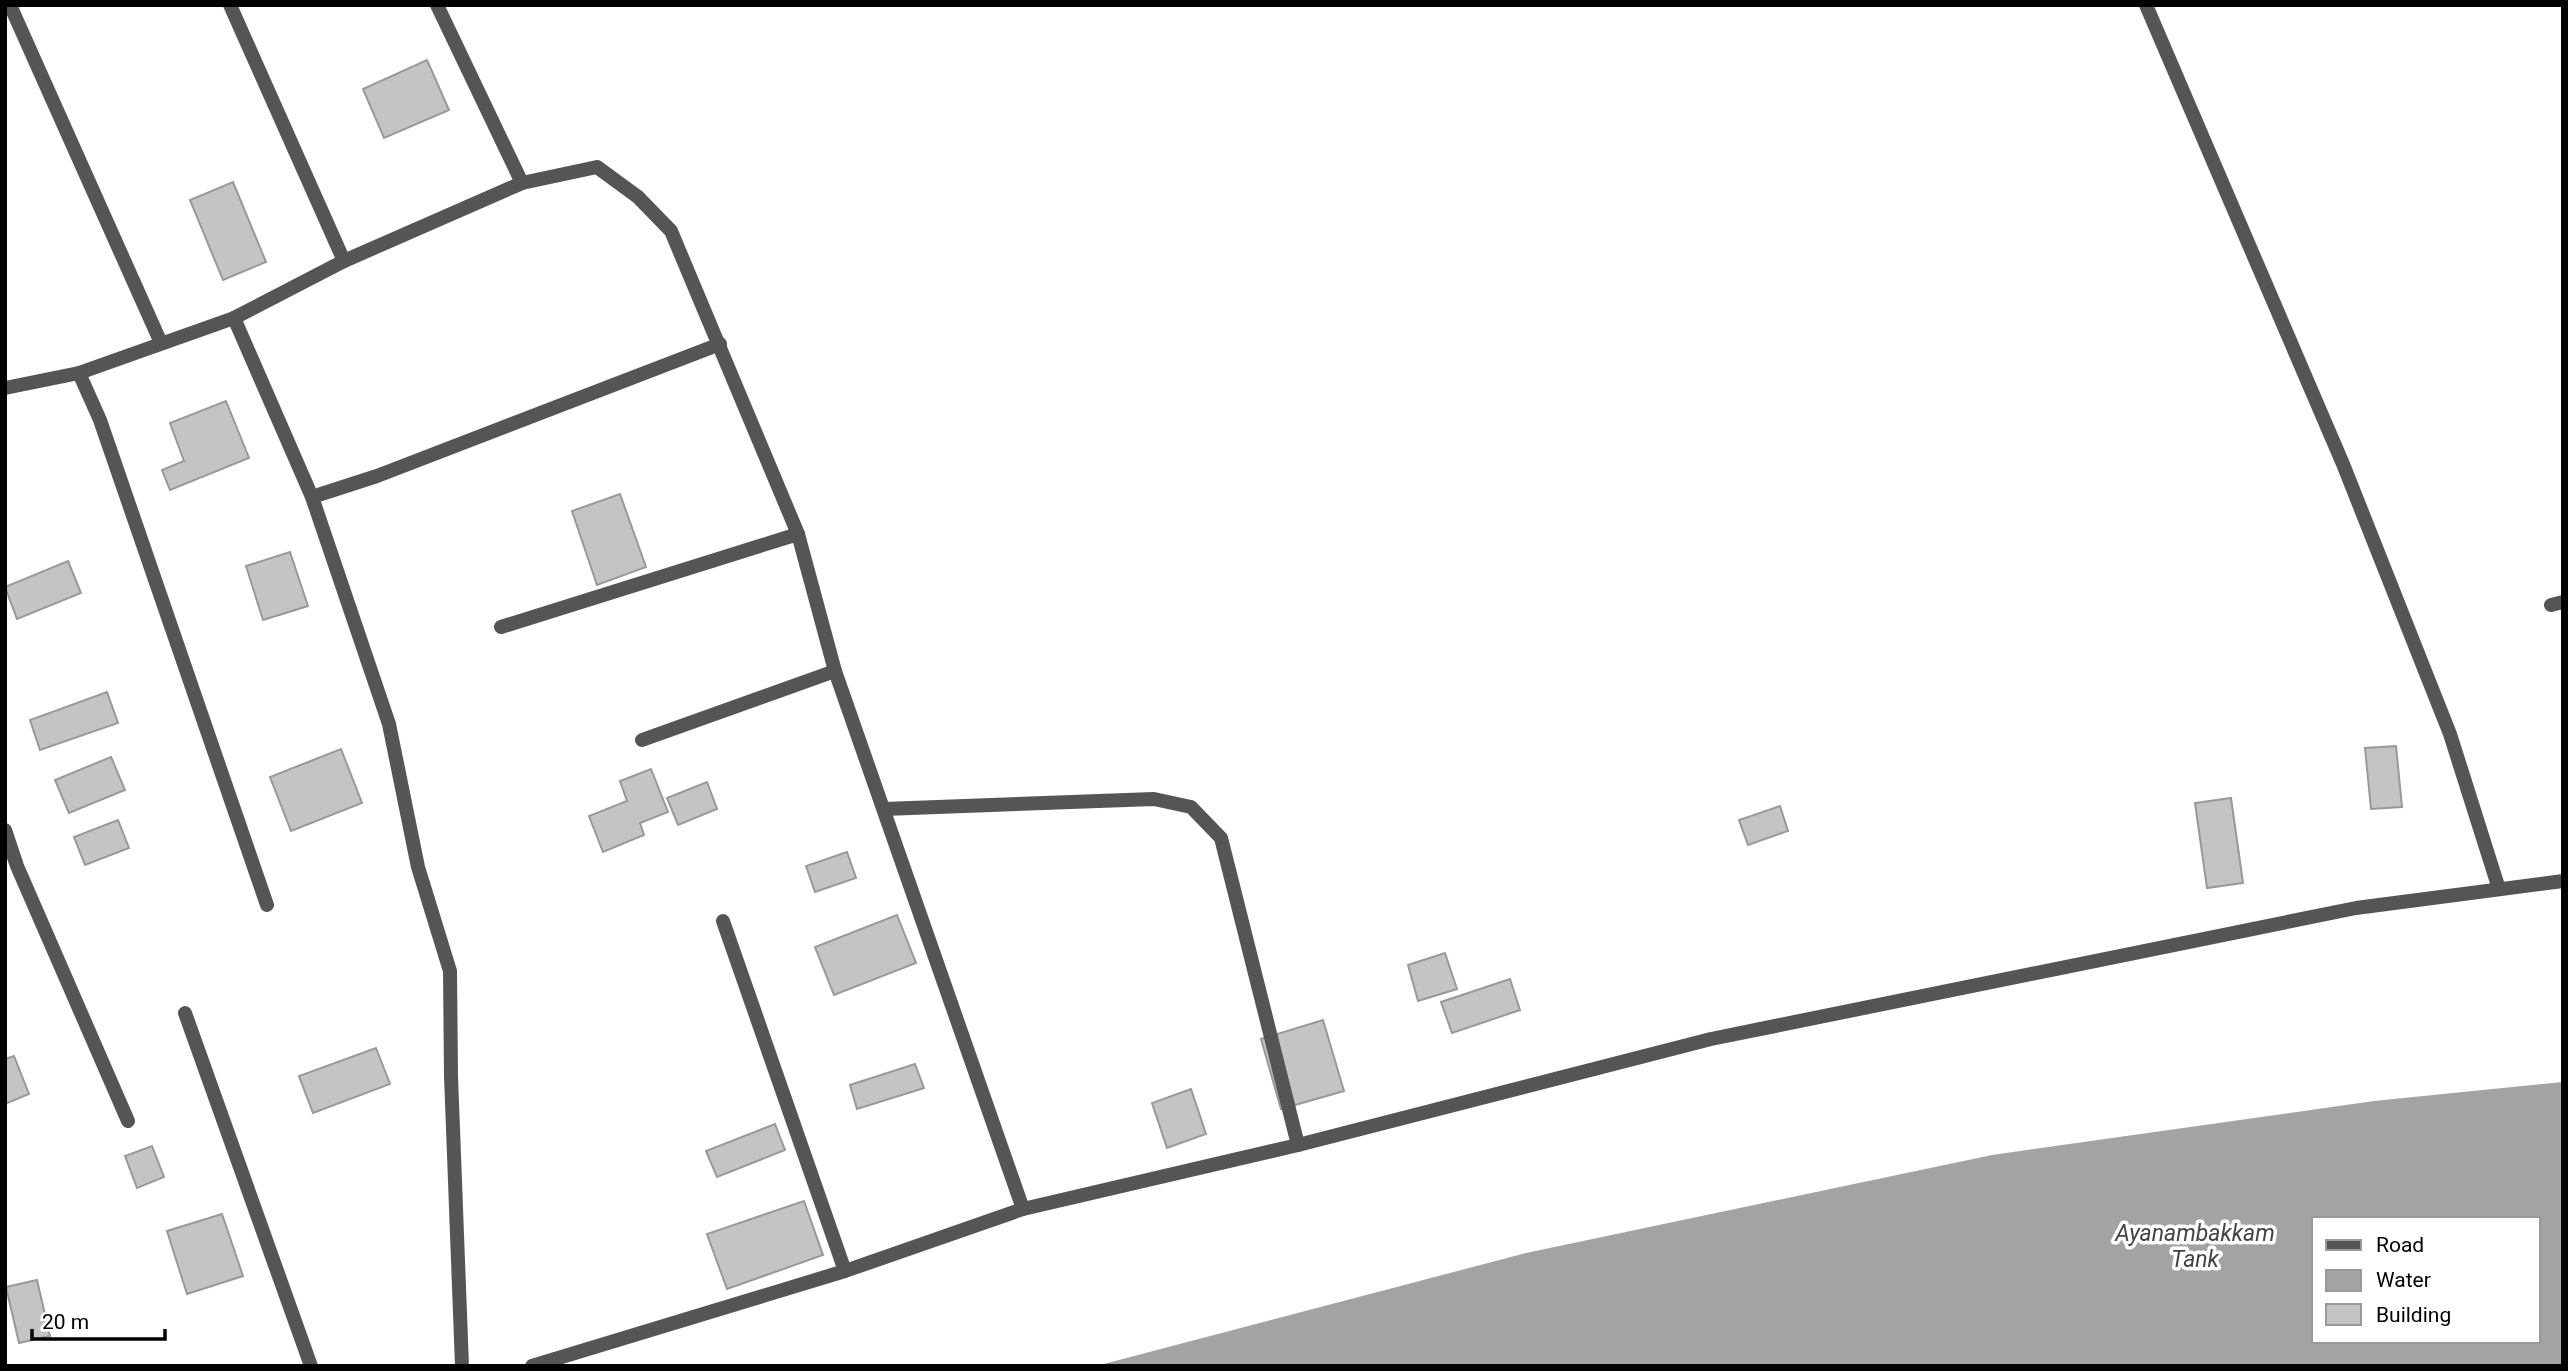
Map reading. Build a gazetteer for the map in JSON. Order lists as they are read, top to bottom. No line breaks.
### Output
{"water":["Ayanambakkam Tank"],"legend":["Road","Water","Building"],"scale_bar":"20 m"}
